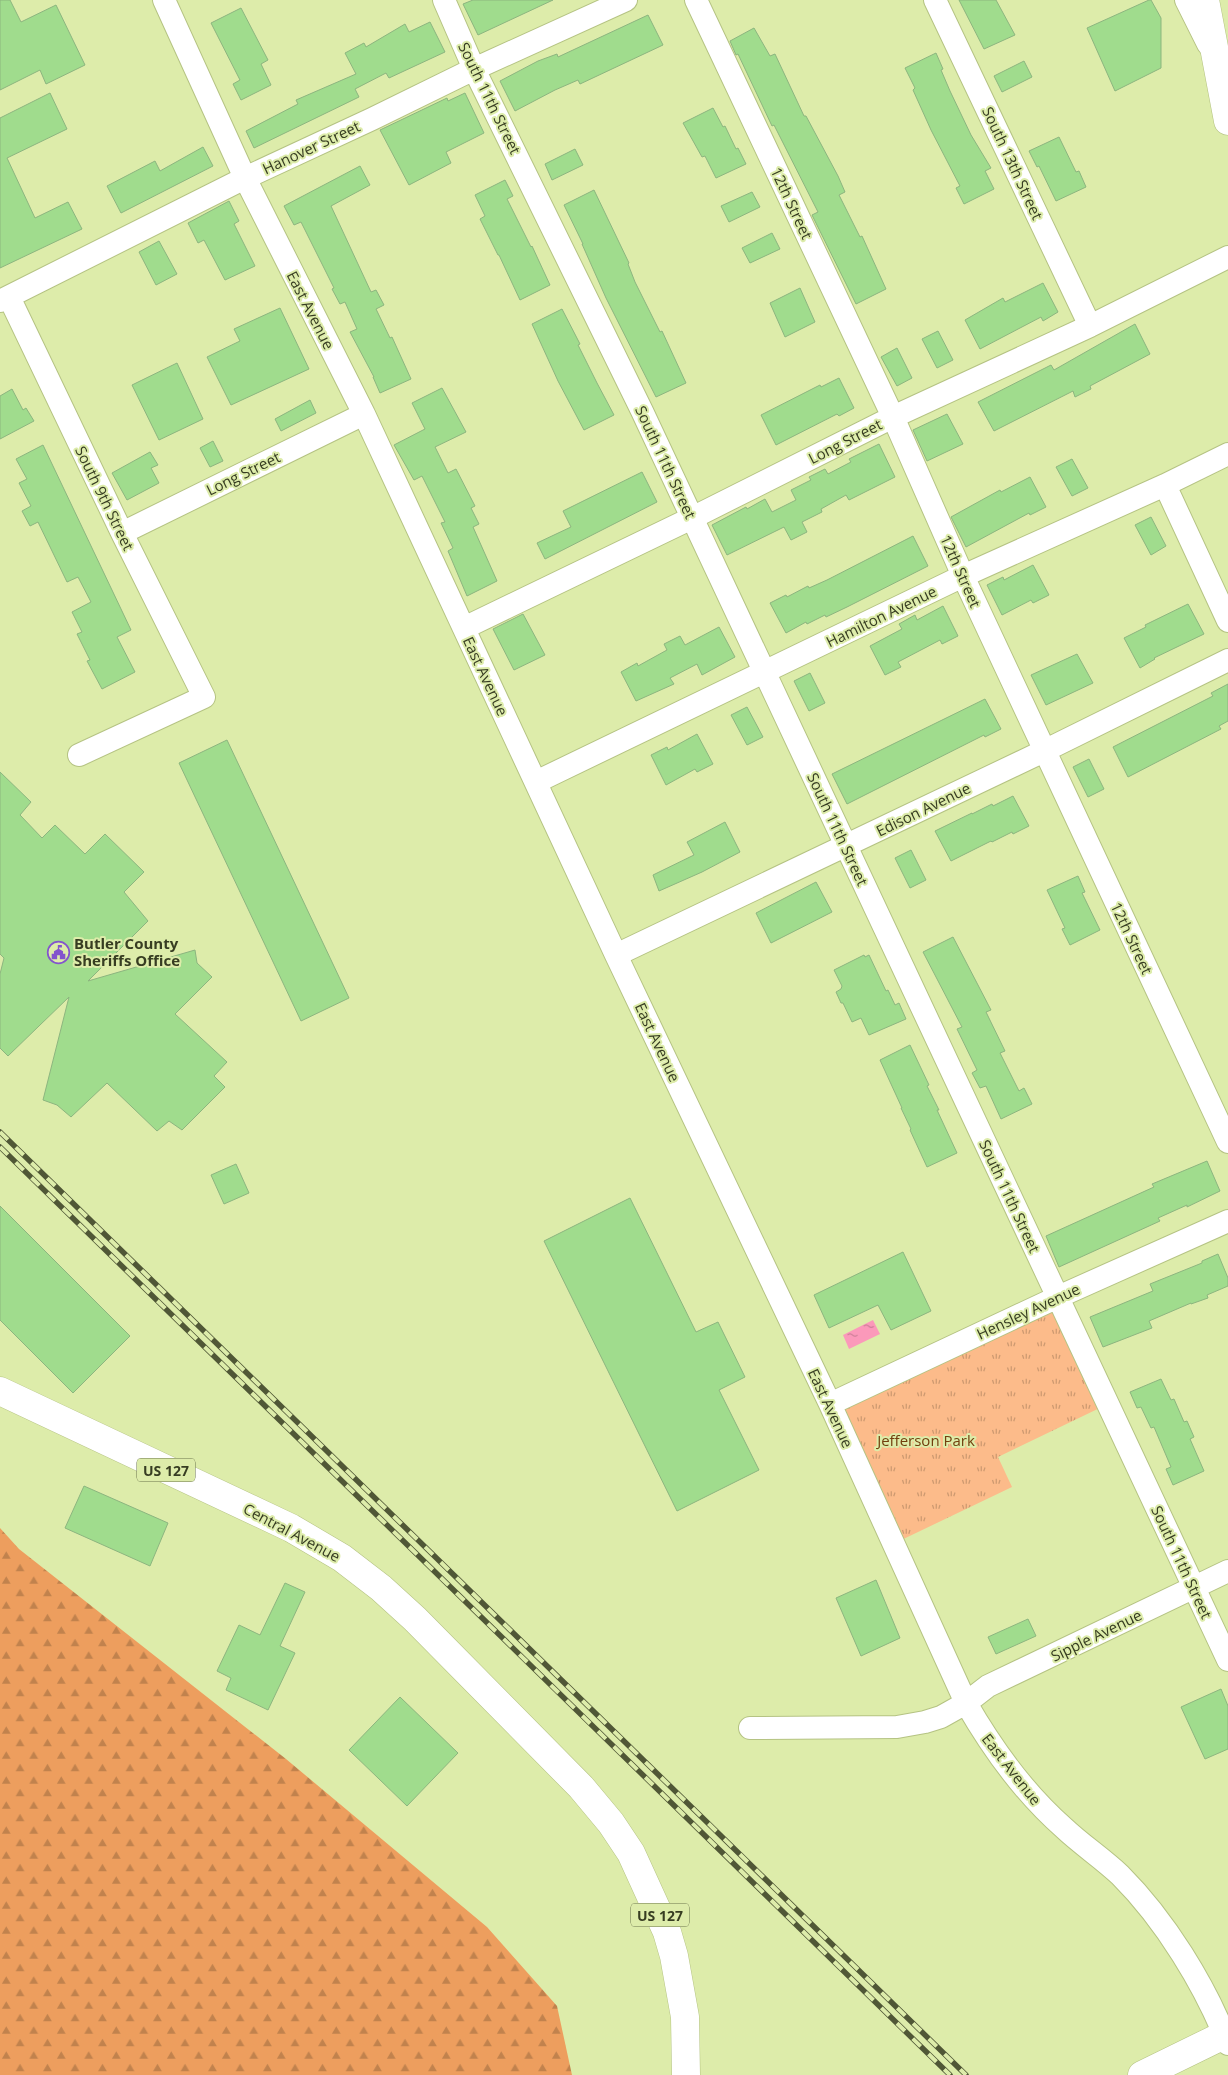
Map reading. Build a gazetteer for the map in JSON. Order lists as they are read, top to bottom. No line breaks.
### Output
{"streets":{"main road":["US 127","Central Avenue"],"street":["South 11th Street","Hanover Street","South 13th Street","12th Street","East Avenue","Long Street","South 9th Street","Hamilton Avenue","Edison Avenue","Hensley Avenue","Sipple Avenue"]},"crossings":[["South 11th Street","Hanover Street"],["South 11th Street","Long Street"],["South 11th Street","Hamilton Avenue"],["South 11th Street","Edison Avenue"],["South 11th Street","Hensley Avenue"],["South 11th Street","Sipple Avenue"],["Hanover Street","East Avenue"],["Hanover Street","South 9th Street"],["South 13th Street","Long Street"],["12th Street","Long Street"],["12th Street","Hamilton Avenue"],["12th Street","Edison Avenue"],["East Avenue","Long Street"],["East Avenue","Hamilton Avenue"],["East Avenue","Edison Avenue"],["East Avenue","Hensley Avenue"],["East Avenue","Sipple Avenue"],["Long Street","South 9th Street"]],"parks":["Jefferson Park"],"places":{"public building":["Butler County Sheriffs Office"]}}
